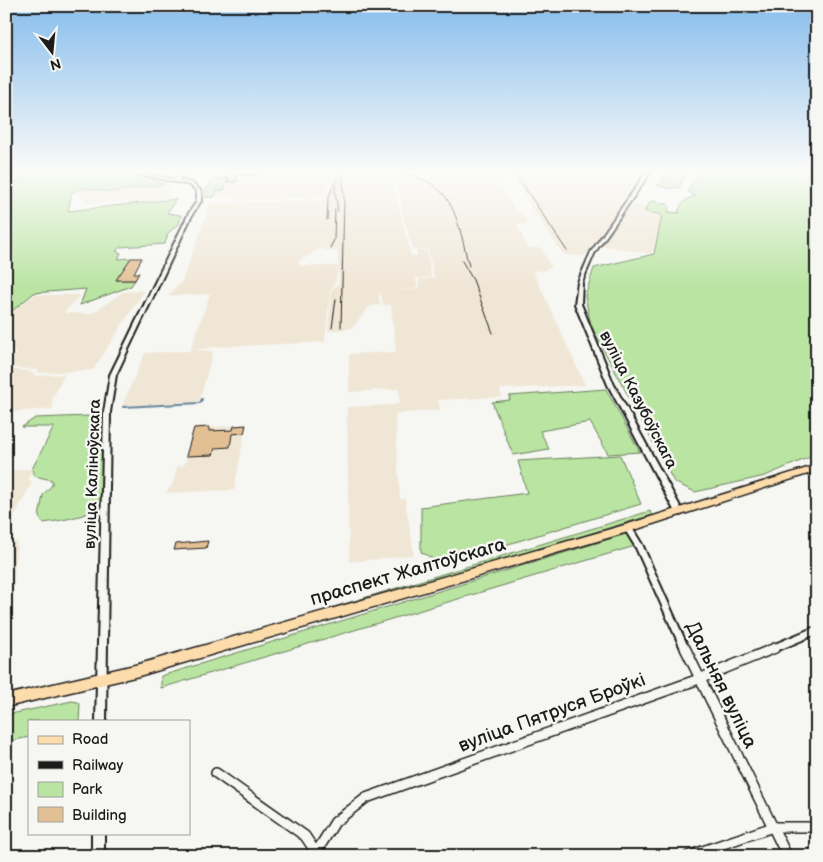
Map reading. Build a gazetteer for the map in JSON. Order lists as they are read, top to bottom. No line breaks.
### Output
{"streets":{"main road":["праспект Жалтоўскага"],"street":["вуліца Казубоўскага","вуліца Каліноўскага","Дальняя вуліца","вуліца Пятруся Броўкі"]},"crossings":[["вуліца Казубоўскага","праспект Жалтоўскага"],["вуліца Каліноўскага","праспект Жалтоўскага"],["праспект Жалтоўскага","Дальняя вуліца"],["Дальняя вуліца","вуліца Пятруся Броўкі"]],"legend":["Road","Railway","Park","Building"],"north":"bottom"}
